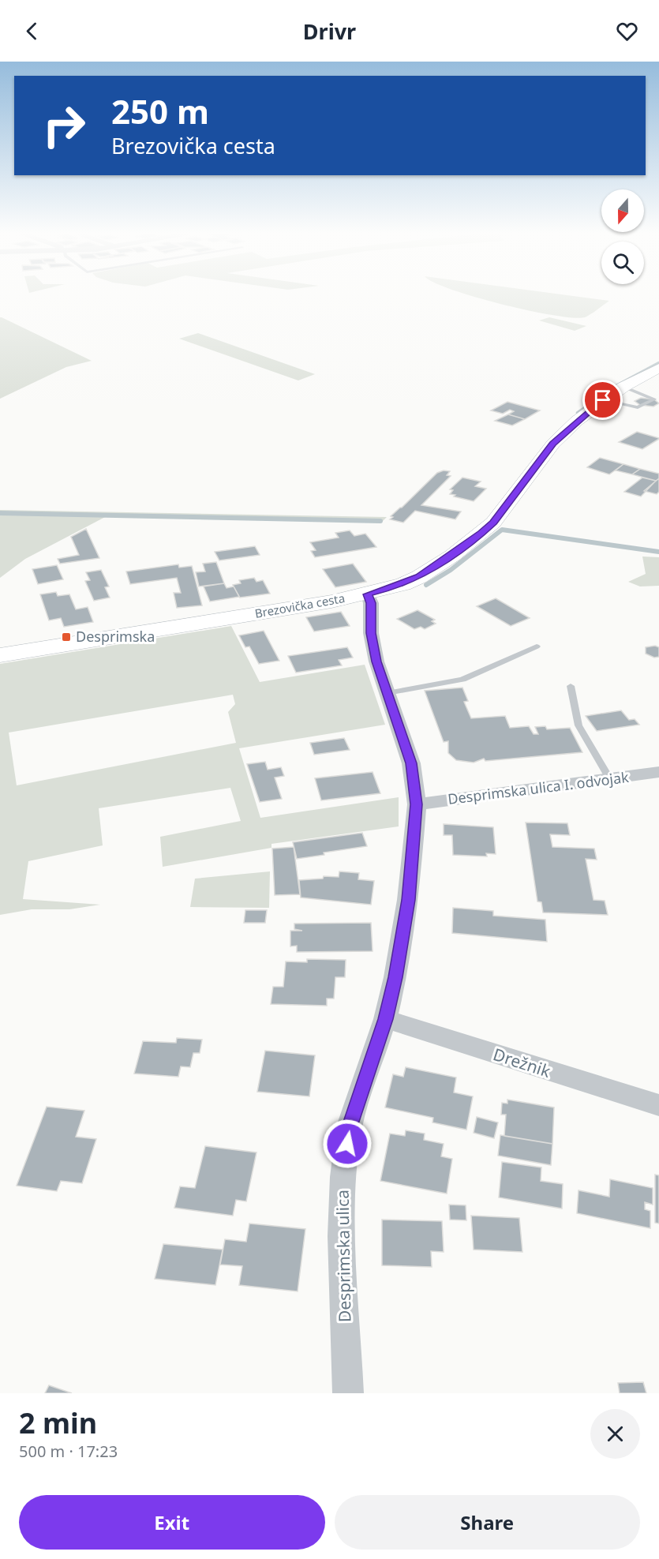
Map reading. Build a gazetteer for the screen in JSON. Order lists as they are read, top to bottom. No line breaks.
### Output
{"streets":{"main road":["Brezovička cesta"],"street":["Desprimska ulica I. odvojak","Drežnik","Desprimska ulica"]},"crossings":[["Brezovička cesta","Desprimska ulica"],["Desprimska ulica I. odvojak","Desprimska ulica"],["Drežnik","Desprimska ulica"]],"places":{"transit":["Desprimska"]},"north":"bottom","page":{"header":"Drivr","turn":["250 m","Brezovička cesta"],"heading":["2 min","500 m · 17:23"],"buttons":["Exit","Share"]}}
